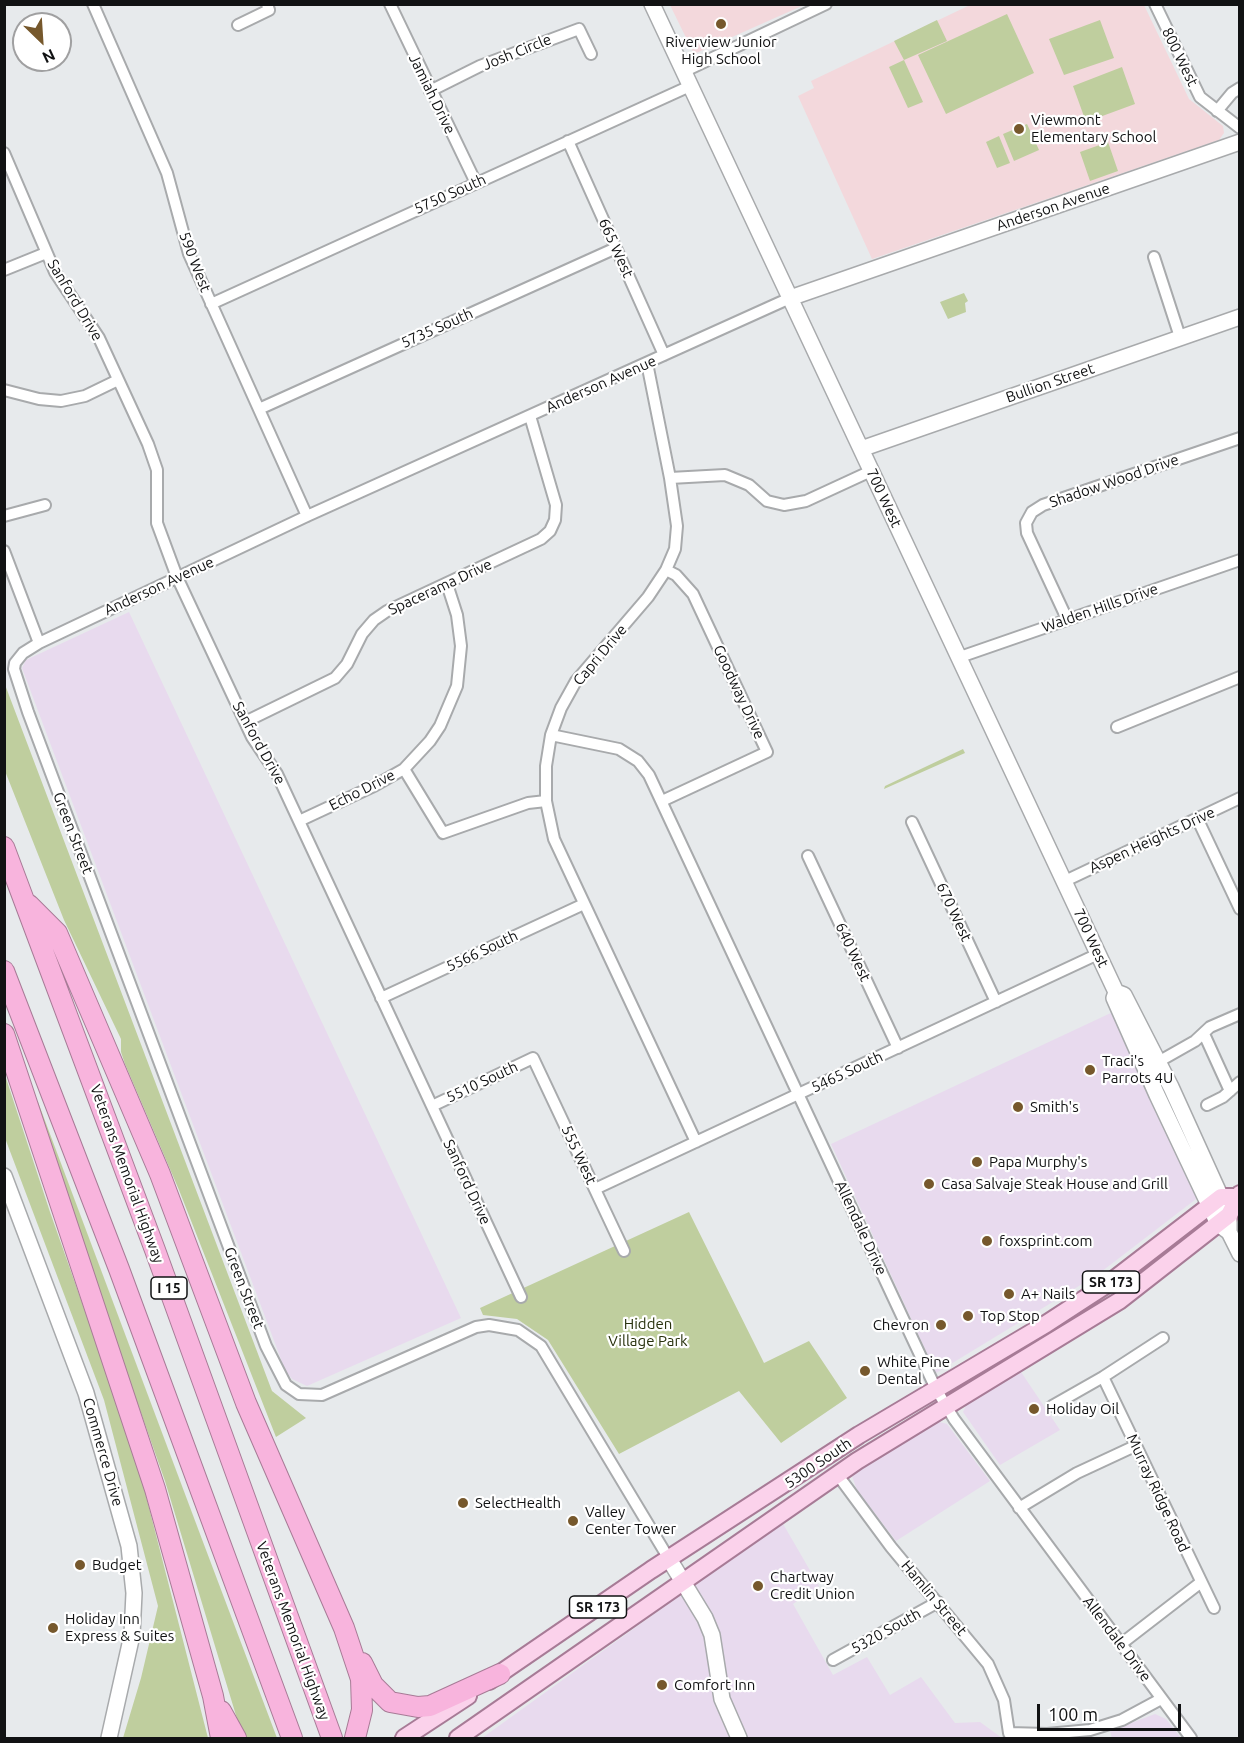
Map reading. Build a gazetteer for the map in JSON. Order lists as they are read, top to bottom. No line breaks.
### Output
{"streets":{"highway":["Veterans Memorial Highway","I 15"],"main road":["SR 173","5300 South"],"street":["Josh Circle","800 West","Jamiah Drive","5750 South","Anderson Avenue","665 West","590 West","Sanford Drive","5735 South","Bullion Street","Shadow Wood Drive","700 West","Spacerama Drive","Walden Hills Drive","Capri Drive","Goodway Drive","Echo Drive","Green Street","Aspen Heights Drive","670 West","5566 South","640 West","5465 South","5510 South","555 West","Allendale Drive","Commerce Drive","Murray Ridge Road","Hamlin Street","5320 South"]},"crossings":[["Josh Circle","Jamiah Drive"],["Jamiah Drive","5750 South"],["5750 South","665 West"],["5750 South","590 West"],["5750 South","700 West"],["Anderson Avenue","665 West"],["Anderson Avenue","590 West"],["Anderson Avenue","Sanford Drive"],["Anderson Avenue","700 West"],["Anderson Avenue","Spacerama Drive"],["Anderson Avenue","Capri Drive"],["Anderson Avenue","Green Street"],["665 West","5735 South"],["590 West","5735 South"],["Sanford Drive","Spacerama Drive"],["Sanford Drive","Echo Drive"],["Sanford Drive","5566 South"],["Sanford Drive","5510 South"],["Bullion Street","700 West"],["Shadow Wood Drive","Walden Hills Drive"],["700 West","Walden Hills Drive"],["700 West","Aspen Heights Drive"],["700 West","5465 South"],["700 West","5300 South"],["Spacerama Drive","Echo Drive"],["Capri Drive","Goodway Drive"],["Capri Drive","5566 South"],["Capri Drive","5465 South"],["Capri Drive","Allendale Drive"],["Goodway Drive","Allendale Drive"],["Green Street","5300 South"],["670 West","5465 South"],["640 West","5465 South"],["5465 South","555 West"],["5465 South","Allendale Drive"],["5510 South","555 West"],["Allendale Drive","5300 South"],["Allendale Drive","Hamlin Street"],["5300 South","Hamlin Street"],["Hamlin Street","5320 South"]],"parks":["Hidden Village Park"],"places":["Riverview Junior High School","Viewmont Elementary School","Traci's Parrots 4U","Smith's","Papa Murphy's","Casa Salvaje Steak House and Grill","foxsprint.com","A+ Nails","Top Stop","Chevron","White Pine Dental","Holiday Oil","SelectHealth","Valley Center Tower","Budget","Chartway Credit Union","Holiday Inn Express & Suites","Comfort Inn"],"scale_bar":"100 m","north":"bottom right"}
